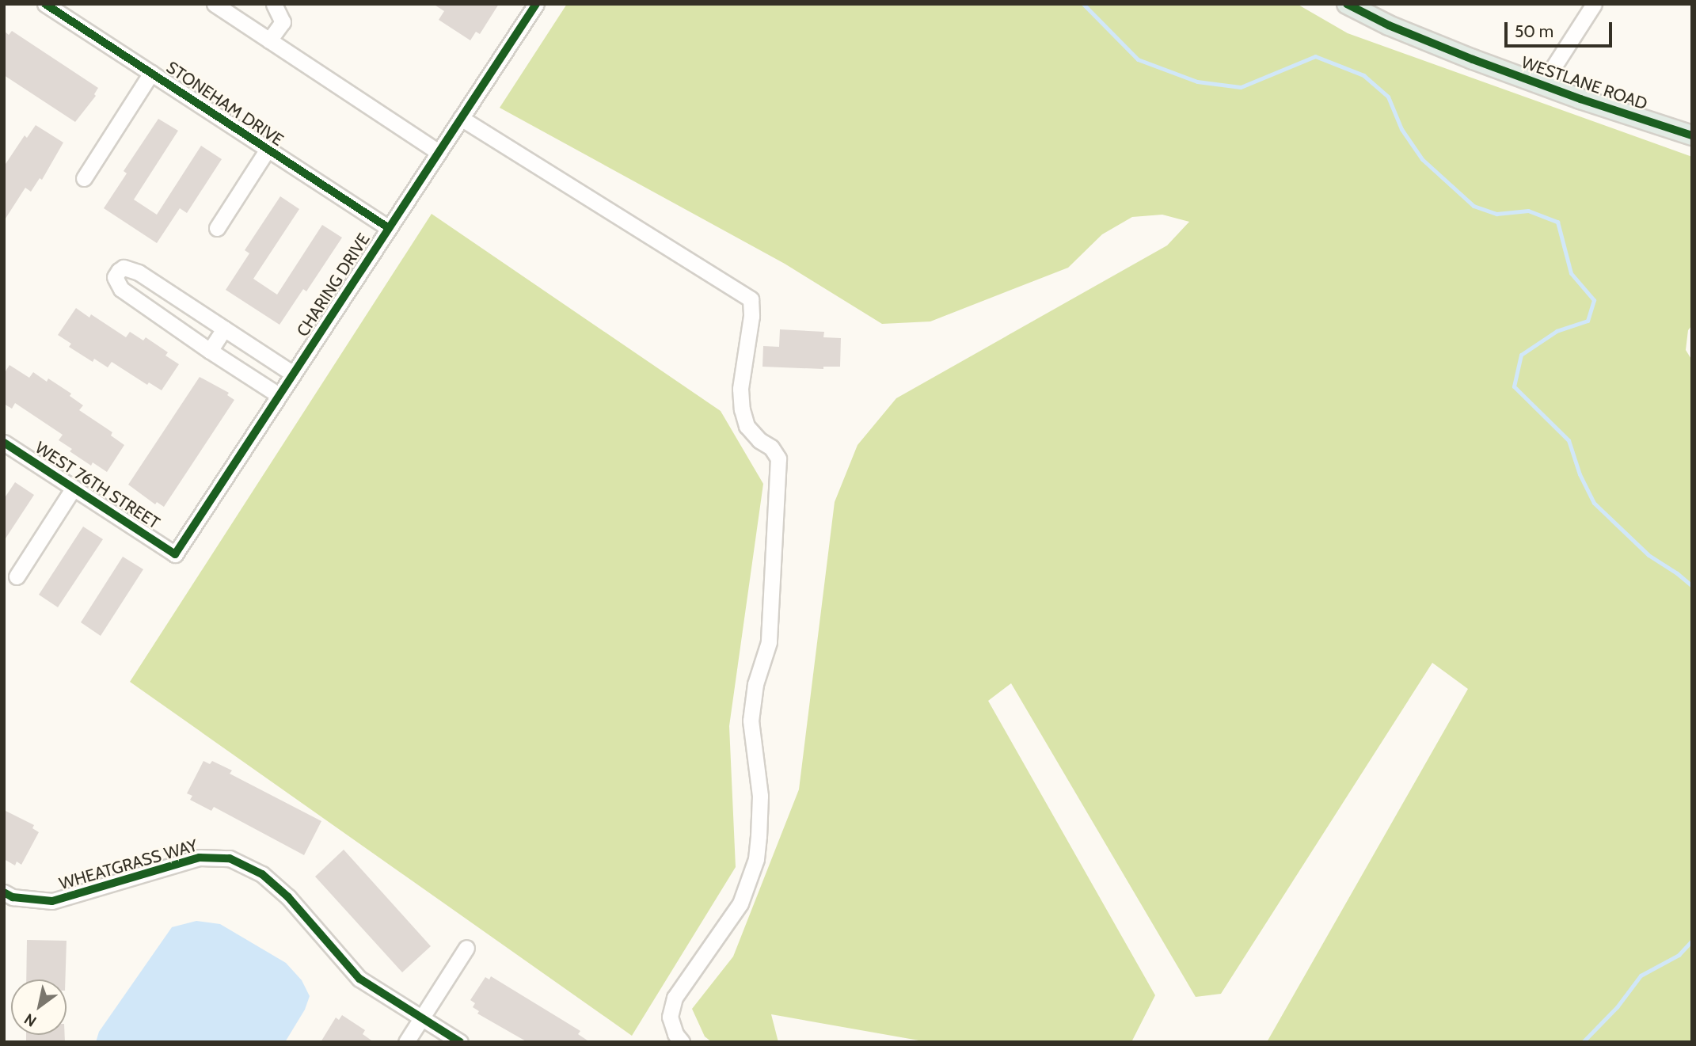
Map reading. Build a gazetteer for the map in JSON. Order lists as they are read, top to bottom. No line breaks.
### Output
{"streets":{"main road":["WESTLANE ROAD"],"street":["STONEHAM DRIVE","CHARING DRIVE","WEST 76TH STREET","WHEATGRASS WAY"]},"crossings":[["STONEHAM DRIVE","CHARING DRIVE"],["CHARING DRIVE","WEST 76TH STREET"]],"scale_bar":"50 m","north":"bottom left"}
